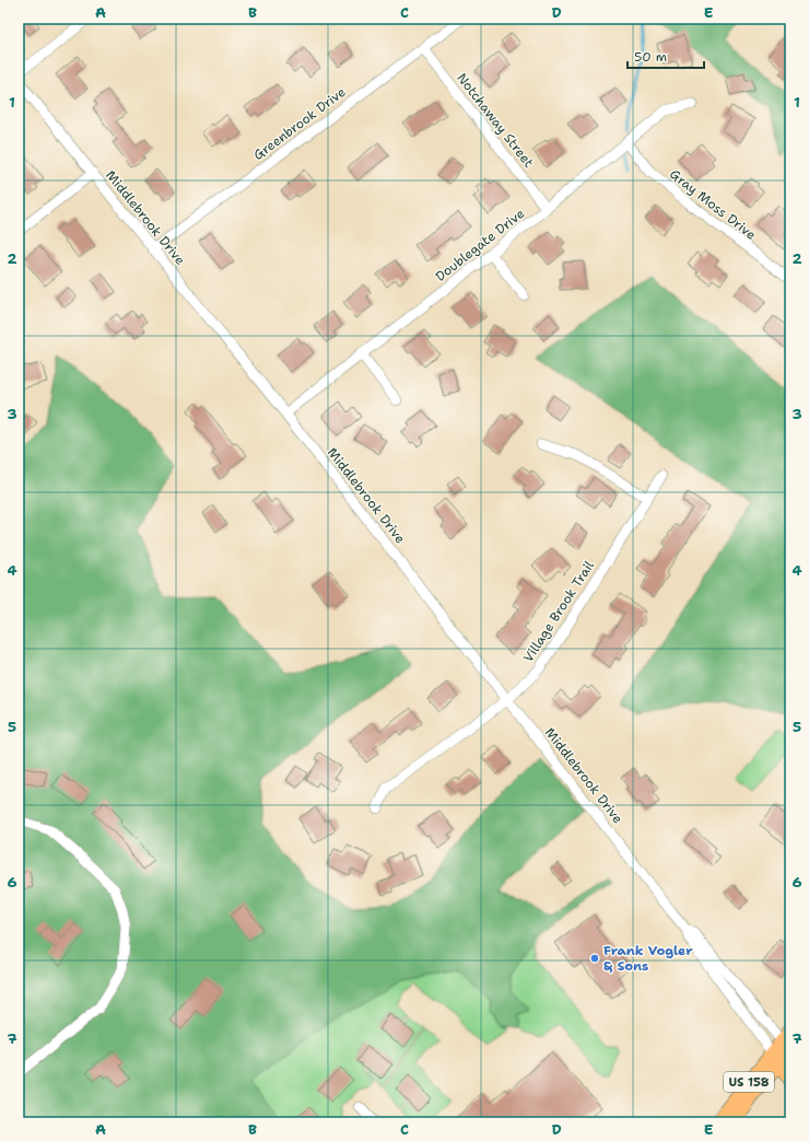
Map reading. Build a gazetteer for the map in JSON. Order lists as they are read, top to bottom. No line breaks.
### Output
{"streets":{"main road":["US 158"],"street":["Notchaway Street","Greenbrook Drive","Gray Moss Drive","Middlebrook Drive","Doublegate Drive","Village Brook Trail"]},"crossings":[["Notchaway Street","Greenbrook Drive"],["Notchaway Street","Doublegate Drive"],["Greenbrook Drive","Middlebrook Drive"],["Gray Moss Drive","Doublegate Drive"],["Middlebrook Drive","Doublegate Drive"],["Middlebrook Drive","Village Brook Trail"],["Middlebrook Drive","US 158"]],"places":["Frank Vogler & Sons"],"scale_bar":"50 m","grid":{"columns":["A","B","C","D","E"],"rows":["1","2","3","4","5","6","7"]}}
